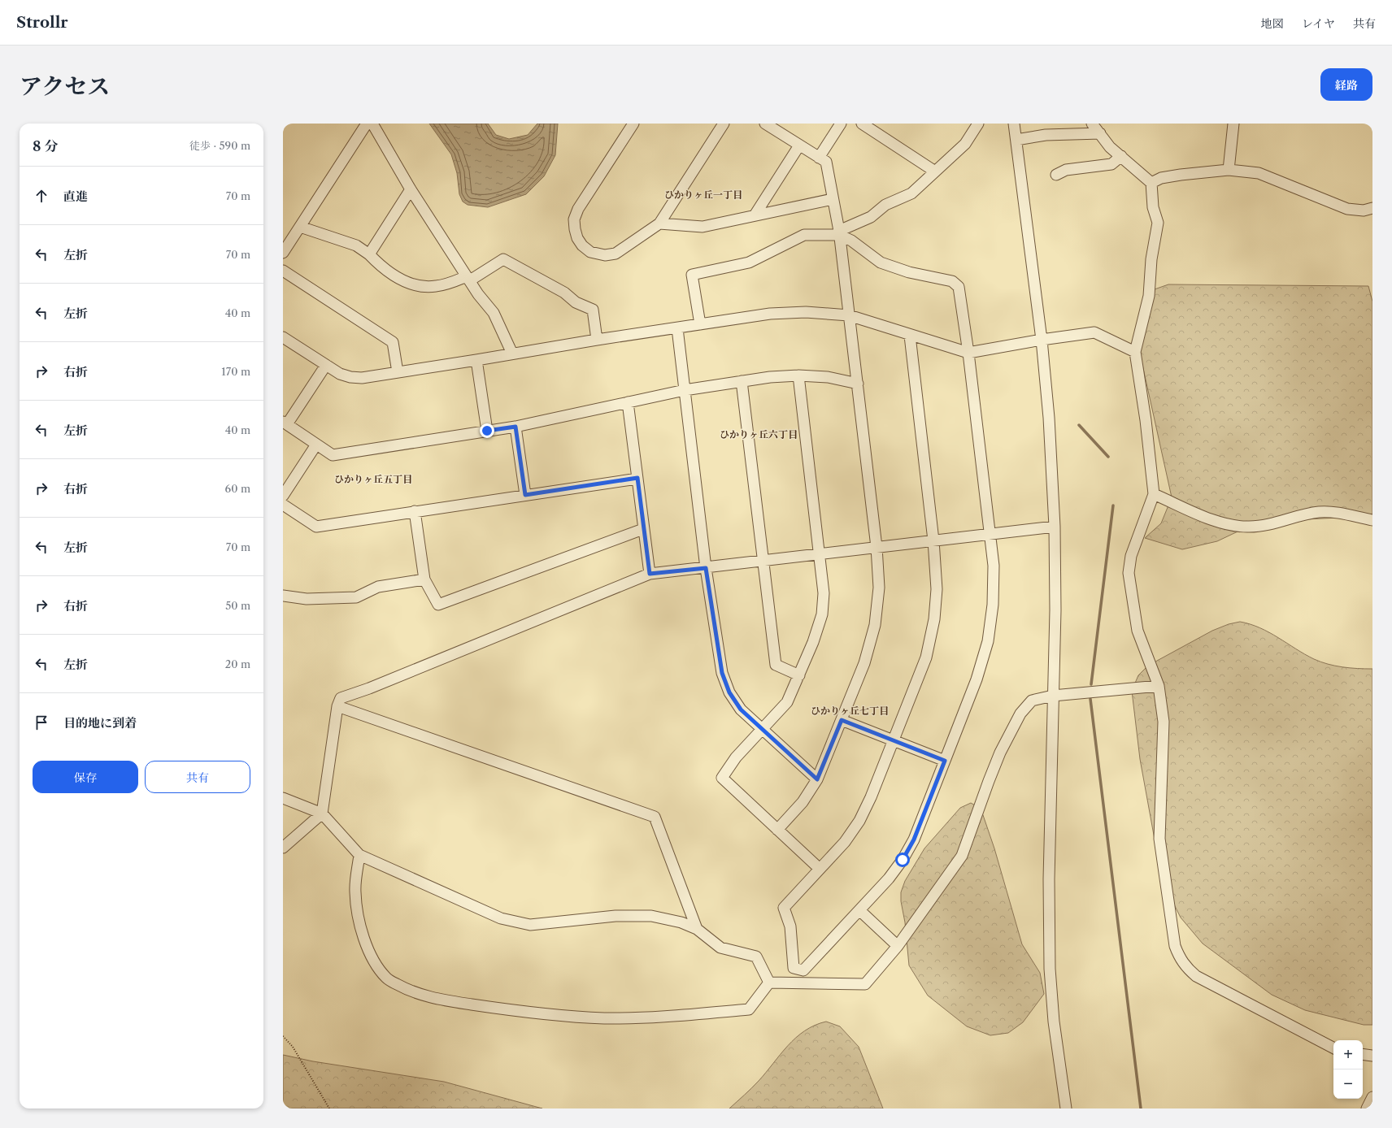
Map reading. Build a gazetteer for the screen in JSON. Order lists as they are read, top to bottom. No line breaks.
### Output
{"districts":["ひかりヶ丘一丁目","ひかりヶ丘六丁目","ひかりヶ丘五丁目","ひかりヶ丘七丁目"],"page":{"header":"Strollr","nav":["地図","レイヤ","共有"],"title":"アクセス","buttons":["経路",["保存","共有"]],"heading":["8 分","徒歩 · 590 m"],"list":[["直進","70 m"],["左折","70 m"],["左折","40 m"],["右折","170 m"],["左折","40 m"],["右折","60 m"],["左折","70 m"],["右折","50 m"],["左折","20 m"],"目的地に到着"],"map_buttons":["+","−"]}}
